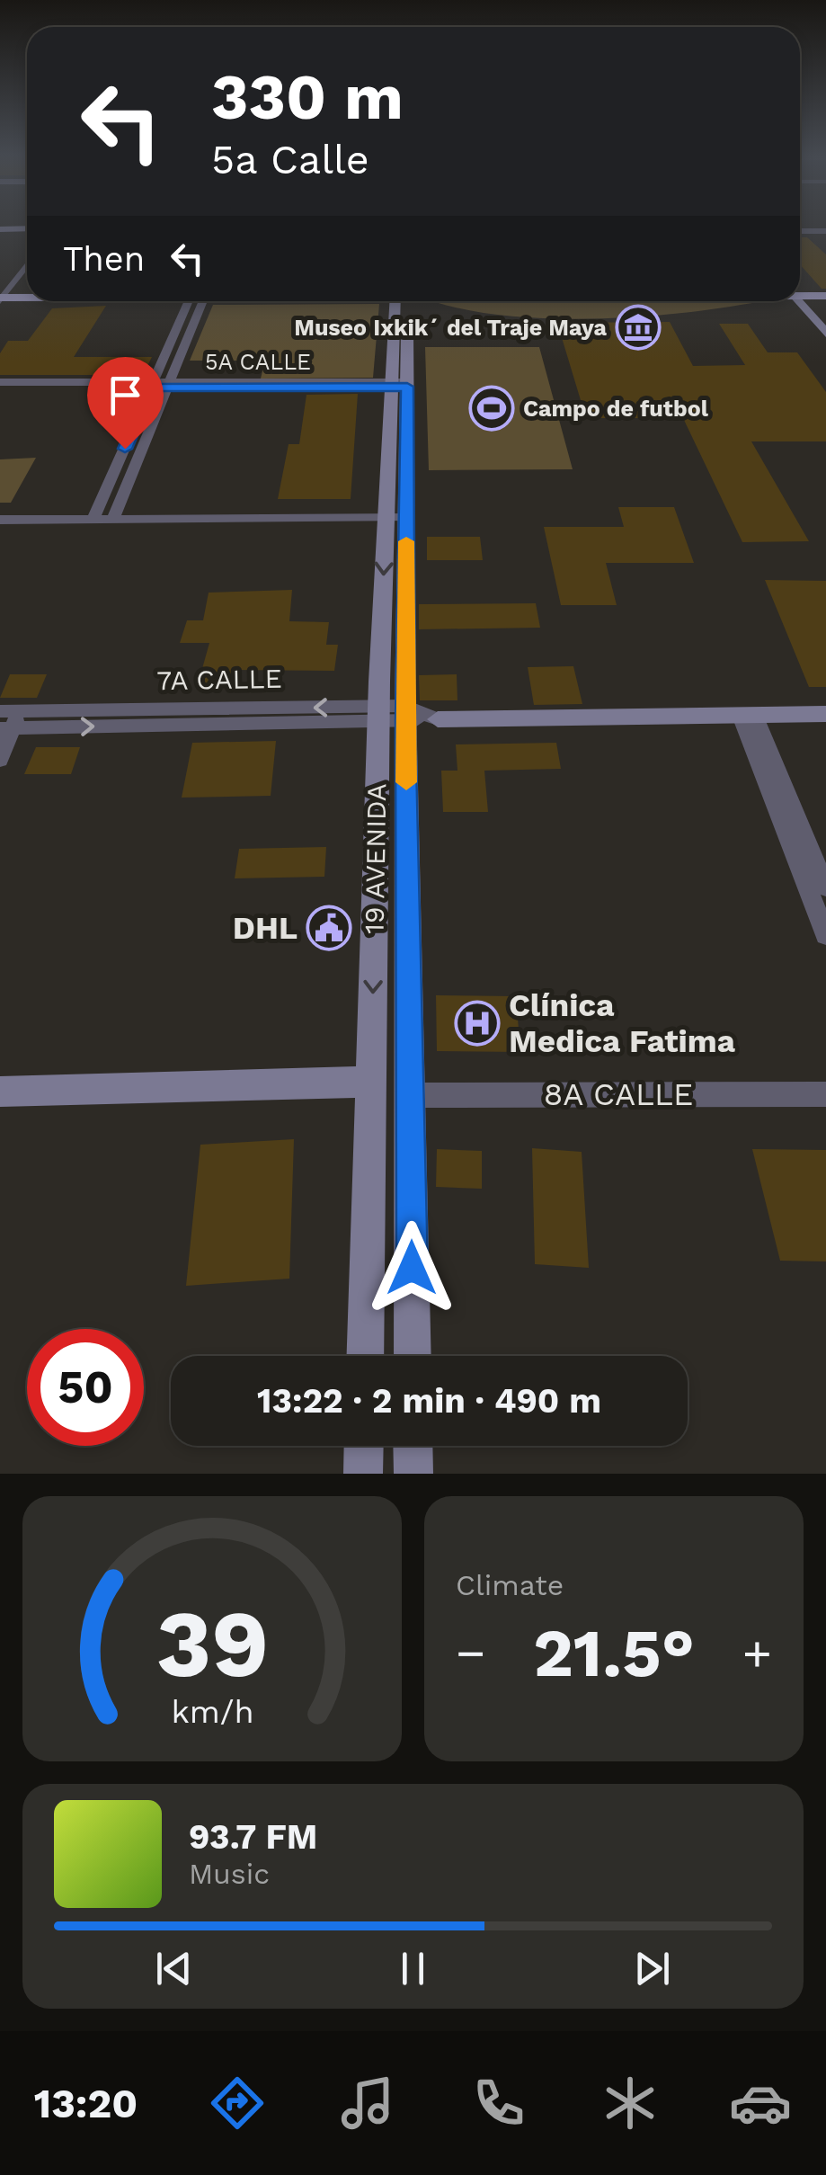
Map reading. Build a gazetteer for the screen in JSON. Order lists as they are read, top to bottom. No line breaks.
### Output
{"streets":{"main road":["7A CALLE","19 AVENIDA"],"street":["5A CALLE","8A CALLE"]},"crossings":[["5A CALLE","19 AVENIDA"],["7A CALLE","19 AVENIDA"],["19 AVENIDA","8A CALLE"]],"places":{"museum":["Museo Ixkik´ del Traje Maya"],"sports":["Campo de futbol"],"public building":["DHL"],"hospital":["Clínica Medica Fatima"]},"page":{"turn":["330 m","5a Calle"],"then":"Then","limit":"50","trip":"13:22 · 2 min · 490 m","tile":"Climate","heat":["−","21.5°","+"],"song":["93.7 FM","Music"],"tabs":"13:20","gauge":["39","km/h"]}}
